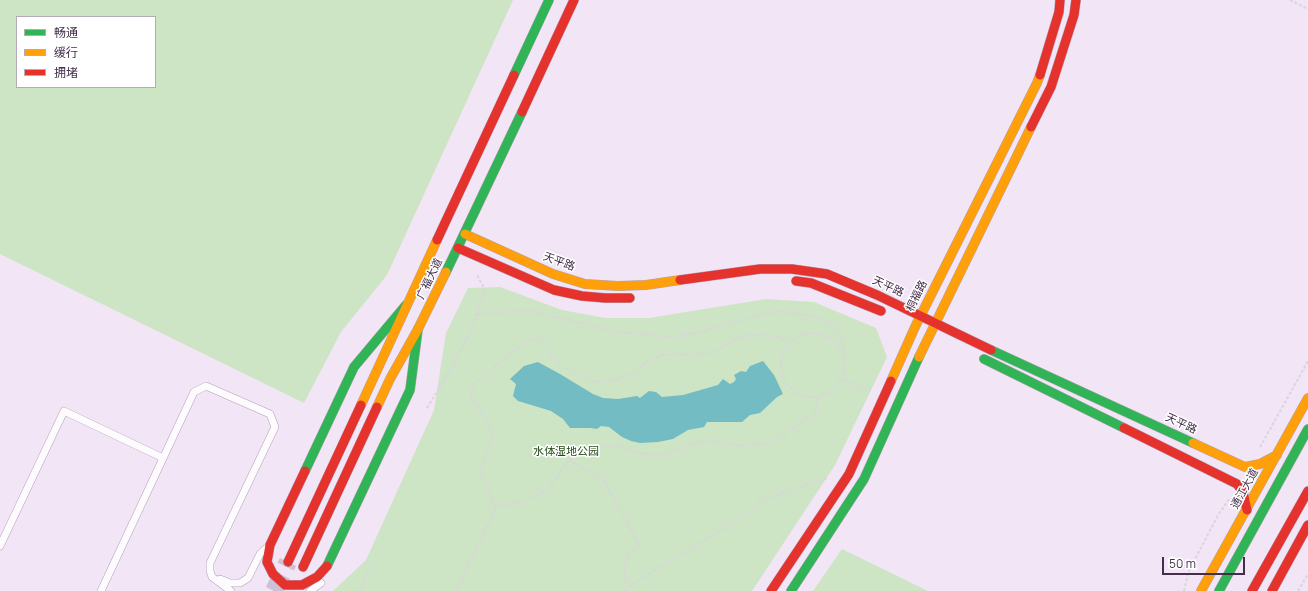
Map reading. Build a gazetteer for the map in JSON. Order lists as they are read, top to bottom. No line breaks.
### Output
{"streets":{"street":["天平路","广福大道","桐福路","通江大道"]},"crossings":[["天平路","广福大道"],["天平路","桐福路"],["天平路","通江大道"]],"parks":["水体湿地公园"],"legend":["畅通","缓行","拥堵"],"scale_bar":"50 m"}
